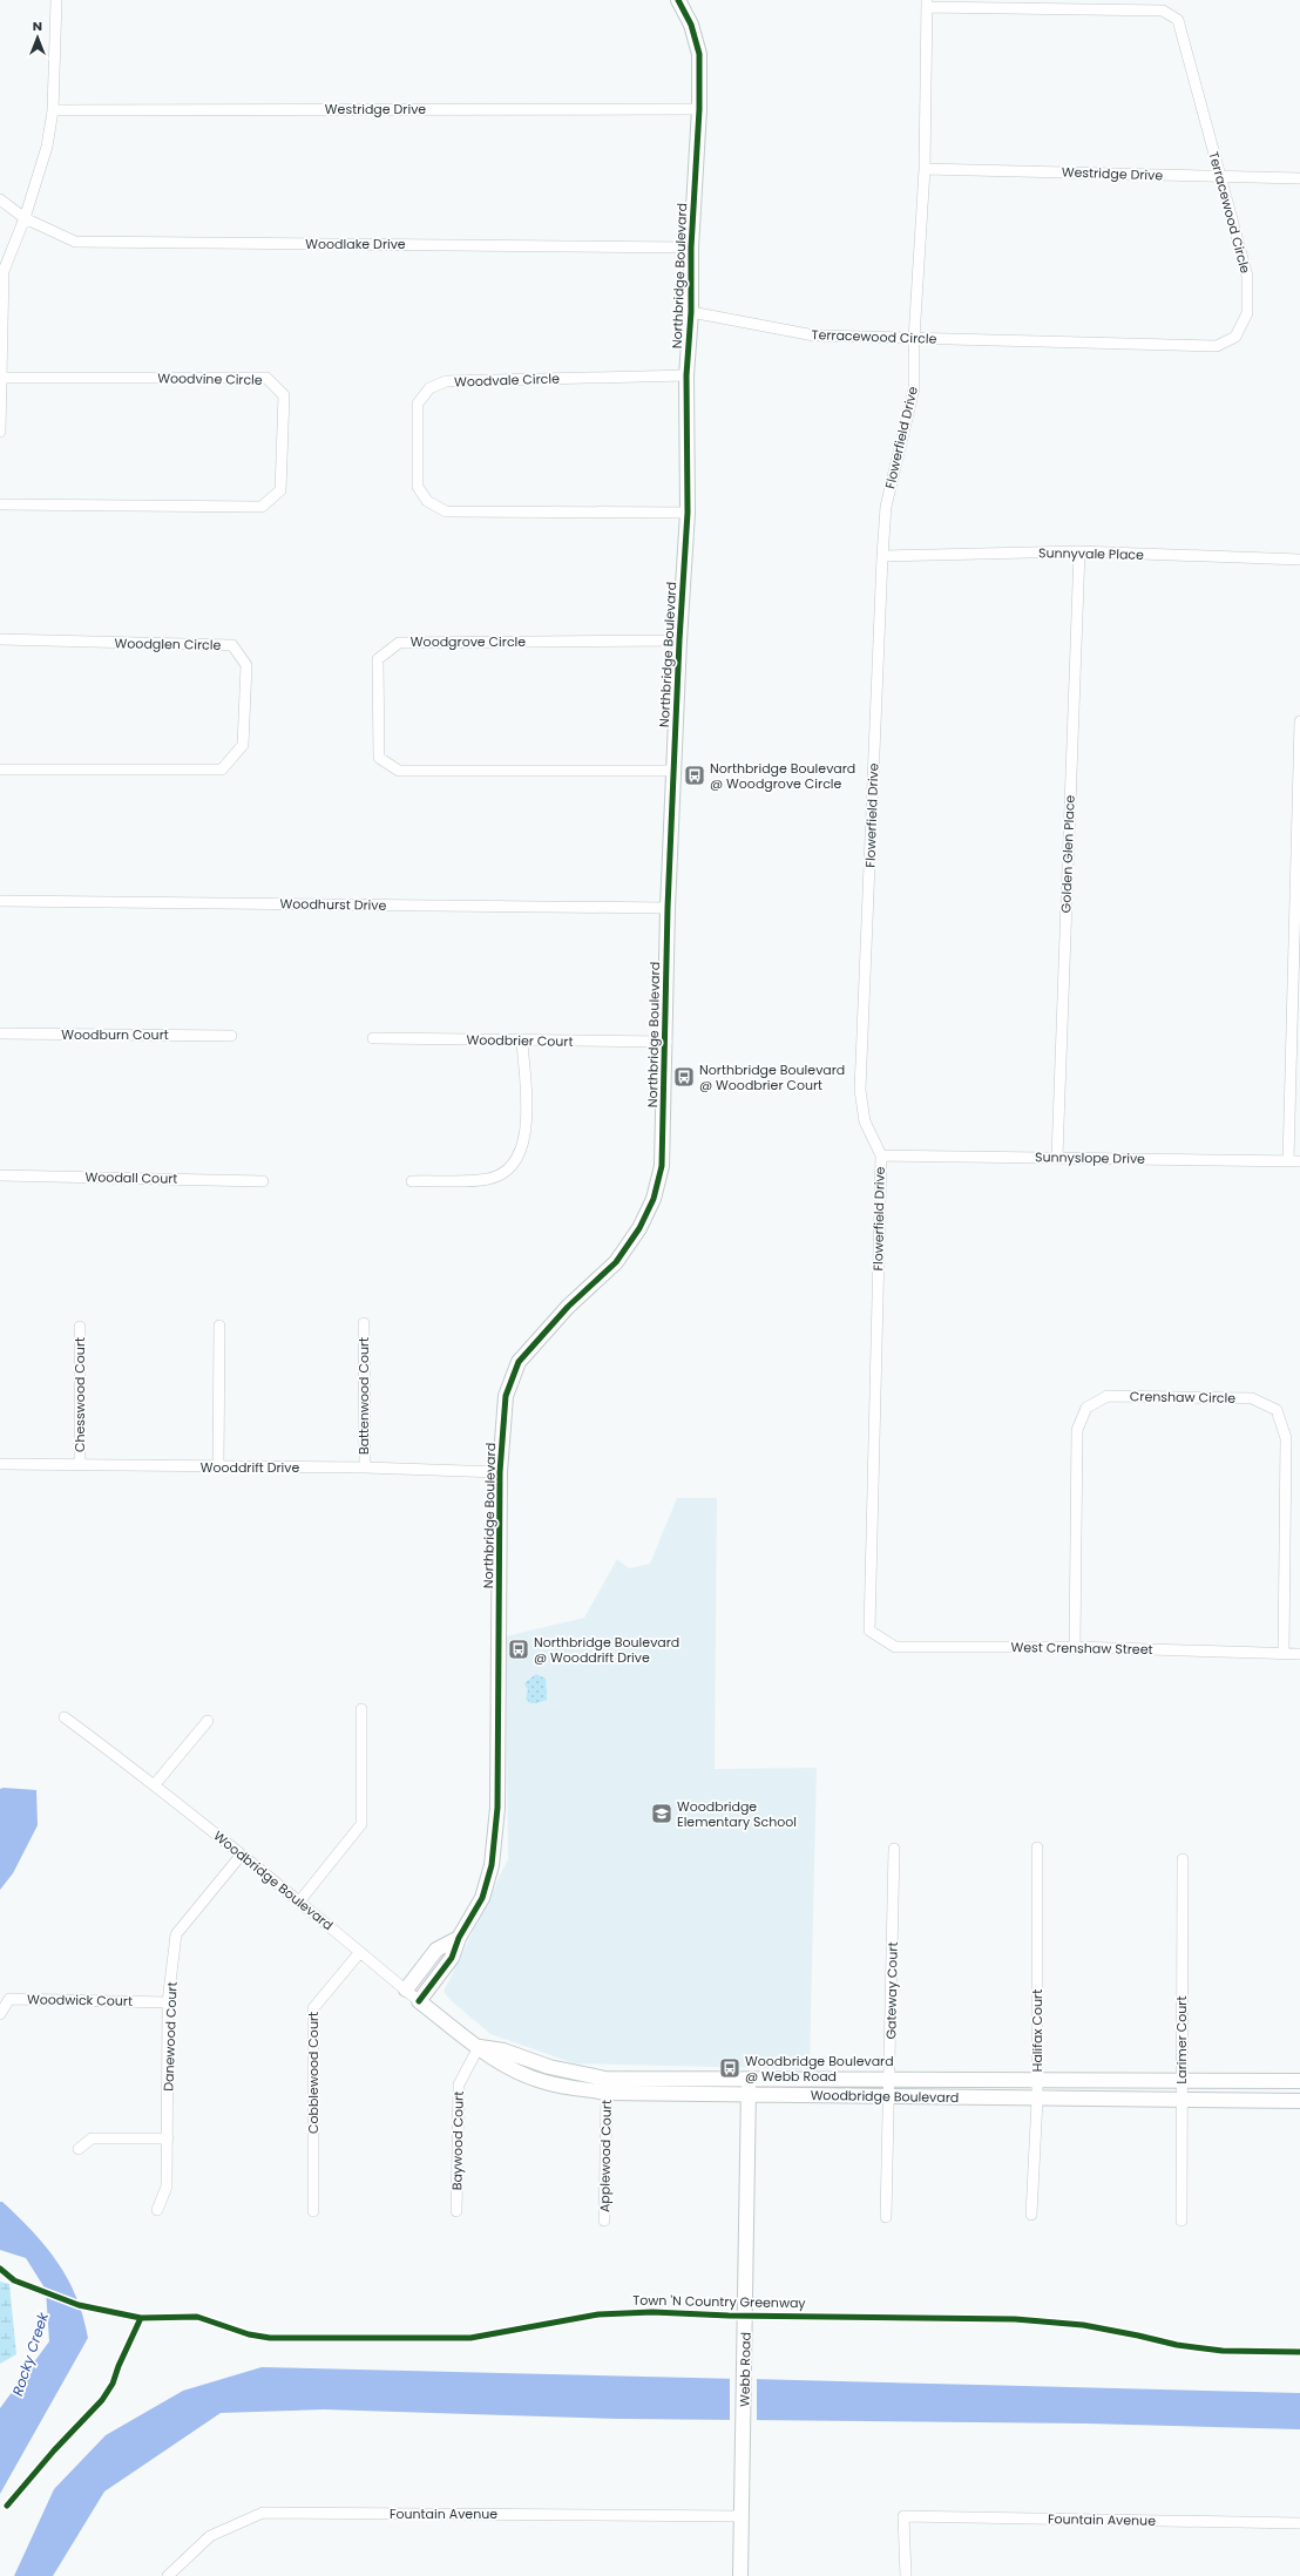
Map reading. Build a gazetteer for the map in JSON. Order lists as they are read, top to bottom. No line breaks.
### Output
{"streets":{"street":["Westridge Drive","Terracewood Circle","Woodlake Drive","Northbridge Boulevard","Woodvine Circle","Woodvale Circle","Flowerfield Drive","Sunnyvale Place","Woodgrove Circle","Woodglen Circle","Golden Glen Place","Woodhurst Drive","Woodburn Court","Woodbrier Court","Sunnyslope Drive","Woodall Court","Chesswood Court","Battenwood Court","Crenshaw Circle","Wooddrift Drive","West Crenshaw Street","Woodbridge Boulevard","Gateway Court","Woodwick Court","Halifax Court","Danewood Court","Larimer Court","Cobblewood Court","Baywood Court","Applewood Court","Webb Road","Fountain Avenue"],"cycle path":["Town 'N Country Greenway"]},"crossings":[["Westridge Drive","Terracewood Circle"],["Westridge Drive","Northbridge Boulevard"],["Westridge Drive","Flowerfield Drive"],["Terracewood Circle","Northbridge Boulevard"],["Terracewood Circle","Flowerfield Drive"],["Woodlake Drive","Northbridge Boulevard"],["Northbridge Boulevard","Woodvale Circle"],["Northbridge Boulevard","Woodgrove Circle"],["Northbridge Boulevard","Woodhurst Drive"],["Northbridge Boulevard","Woodbrier Court"],["Northbridge Boulevard","Wooddrift Drive"],["Northbridge Boulevard","Woodbridge Boulevard"],["Flowerfield Drive","Sunnyvale Place"],["Flowerfield Drive","Sunnyslope Drive"],["Flowerfield Drive","West Crenshaw Street"],["Sunnyvale Place","Golden Glen Place"],["Golden Glen Place","Sunnyslope Drive"],["Chesswood Court","Wooddrift Drive"],["Battenwood Court","Wooddrift Drive"],["Crenshaw Circle","West Crenshaw Street"],["Woodbridge Boulevard","Gateway Court"],["Woodbridge Boulevard","Halifax Court"],["Woodbridge Boulevard","Danewood Court"],["Woodbridge Boulevard","Larimer Court"],["Woodbridge Boulevard","Cobblewood Court"],["Woodbridge Boulevard","Baywood Court"],["Woodbridge Boulevard","Applewood Court"],["Woodbridge Boulevard","Webb Road"],["Woodwick Court","Danewood Court"],["Webb Road","Fountain Avenue"]],"water":["Rocky Creek"],"places":{"bus stop":["Northbridge Boulevard @ Woodgrove Circle","Northbridge Boulevard @ Woodbrier Court","Northbridge Boulevard @ Wooddrift Drive","Woodbridge Boulevard @ Webb Road"],"school or university":["Woodbridge Elementary School"]},"north":"top"}
